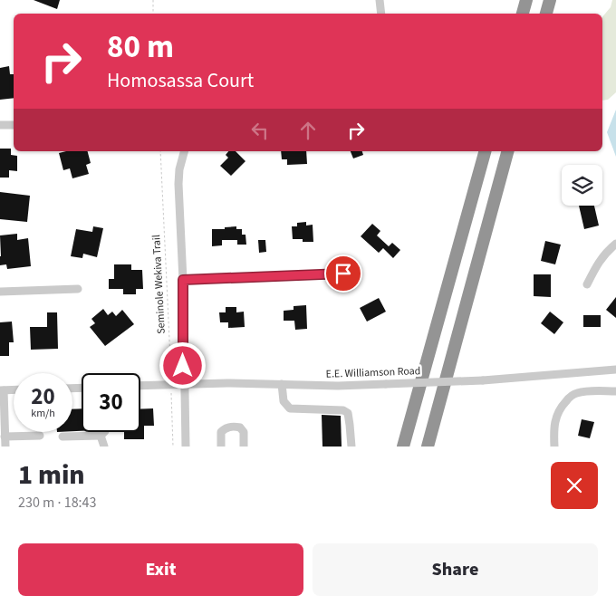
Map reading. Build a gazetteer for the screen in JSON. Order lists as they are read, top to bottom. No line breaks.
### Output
{"streets":{"street":["E.E. Williamson Road"],"path":["Seminole Wekiva Trail"]},"crossings":[["Seminole Wekiva Trail","E.E. Williamson Road"]],"page":{"turn":["80 m","Homosassa Court"],"speed":"20 km/h","limit":"30","heading":["1 min","230 m · 18:43"],"buttons":["Exit","Share"]}}
